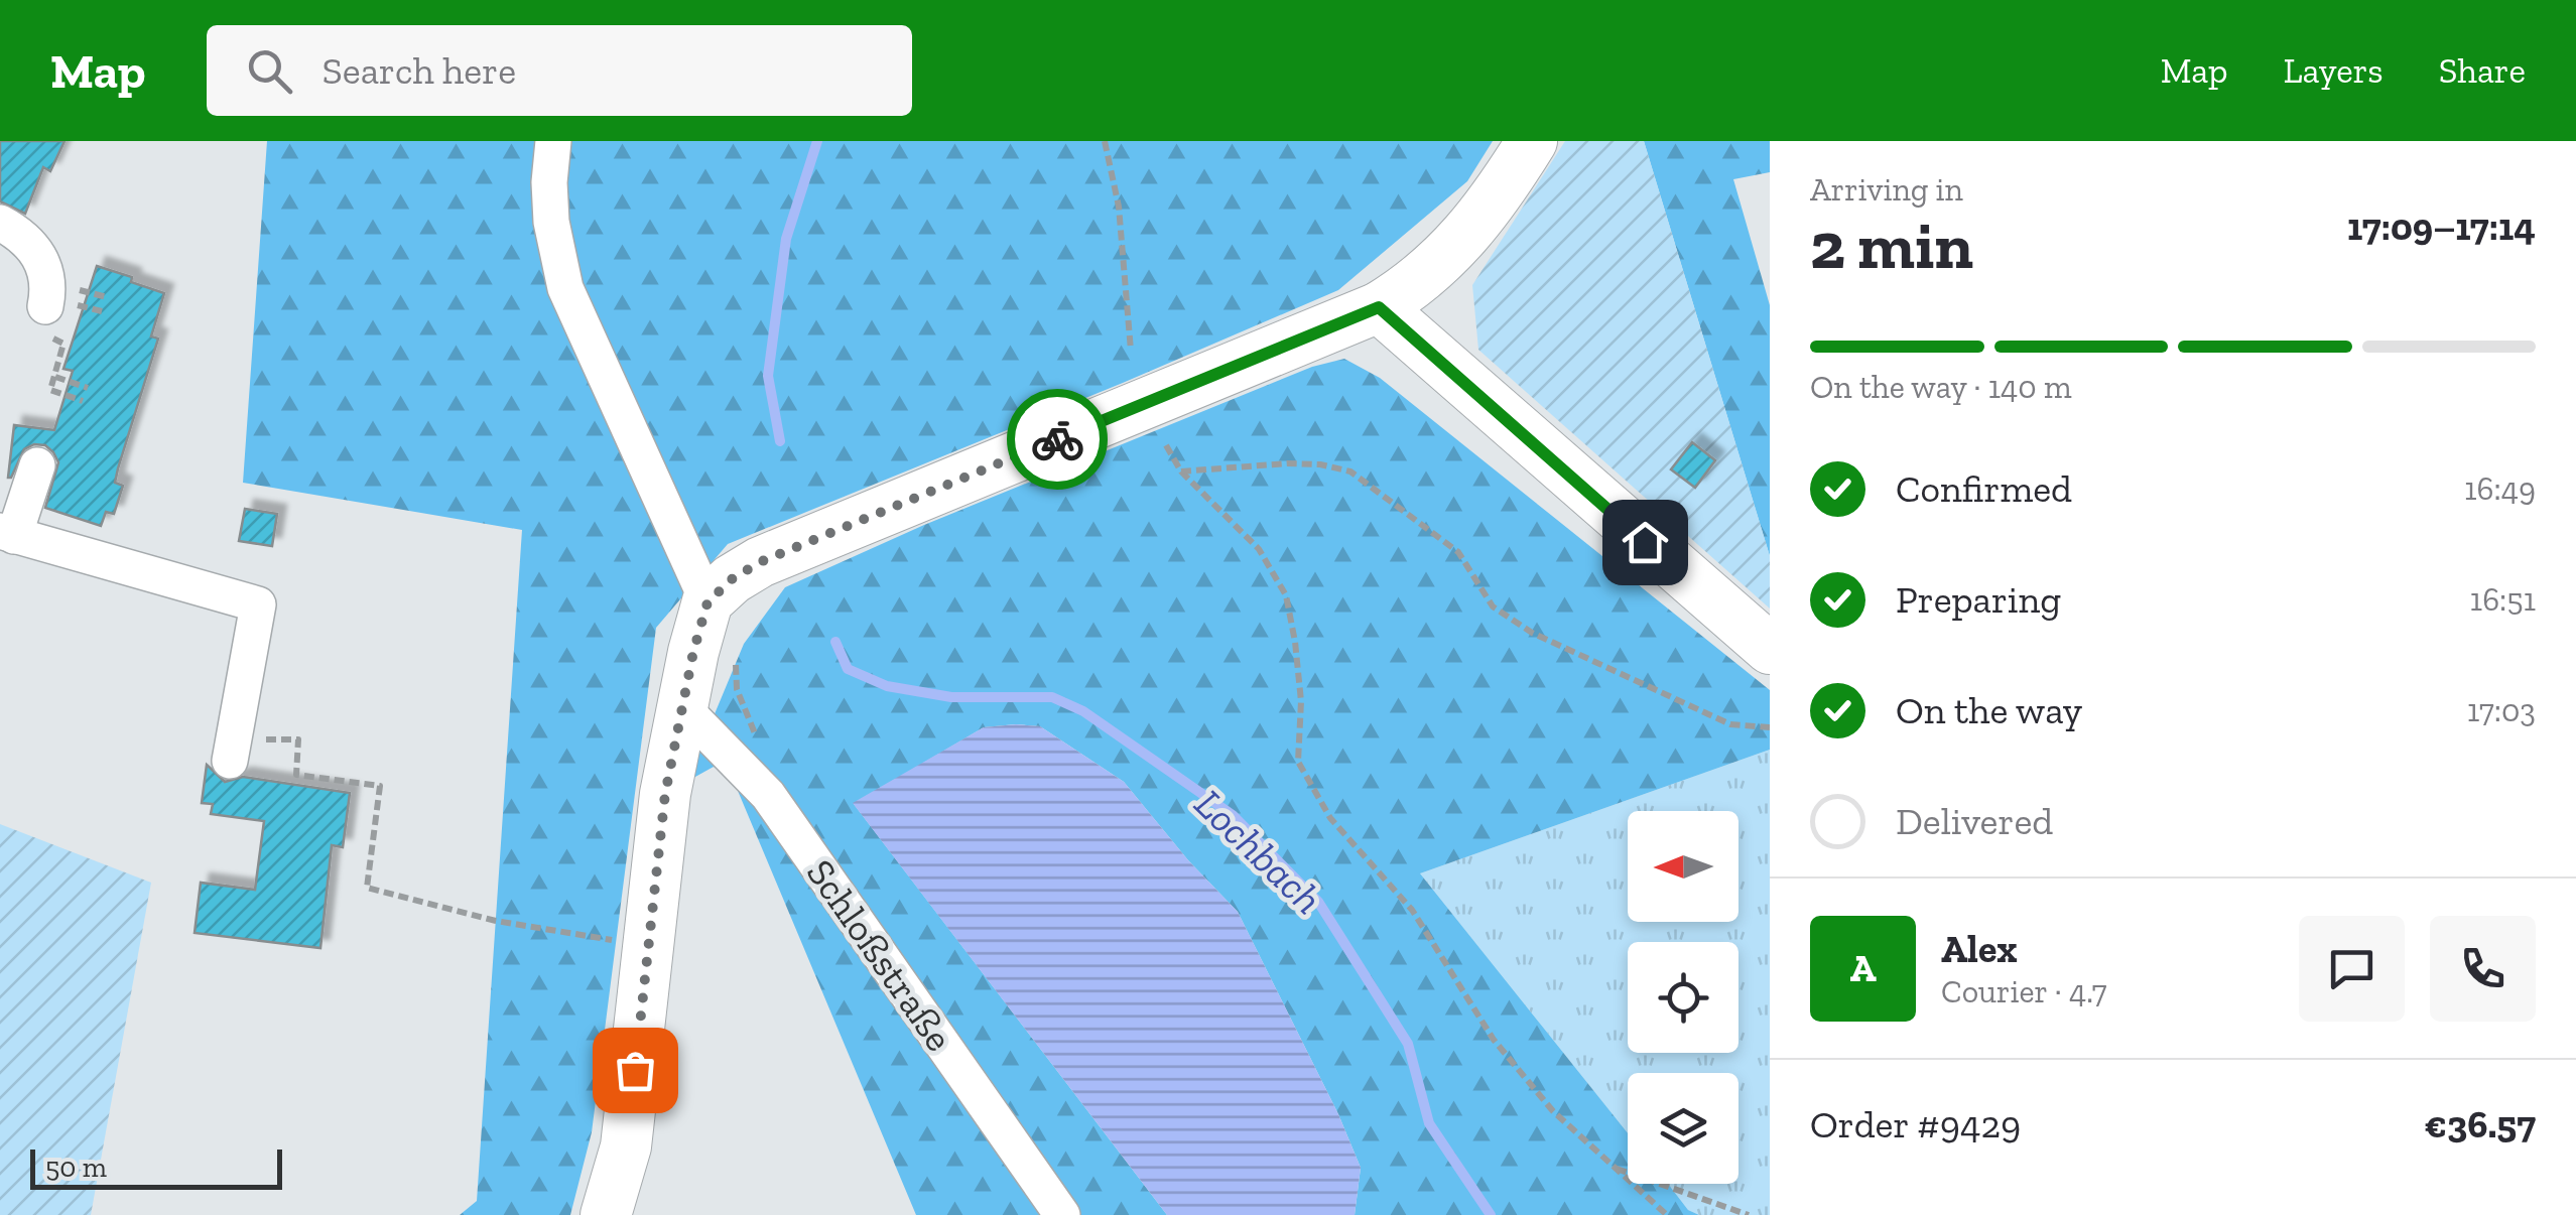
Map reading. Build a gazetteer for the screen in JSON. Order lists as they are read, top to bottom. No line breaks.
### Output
{"streets":{"street":["Schloßstraße"]},"water":["Lochbach"],"scale_bar":"50 m","north":"left","page":{"header":"Map","search":"Search here","nav":["Map","Layers","Share"],"heading":["2 min","Arriving in","17:09–17:14"],"panel":["Alex","Courier · 4.7","Order #9429","€36.57"],"bar":"On the way · 140 m","list":[["Confirmed","16:49"],["Preparing","16:51"],["On the way","17:03"],"Delivered"],"round":"A","scale":"50 m"}}
